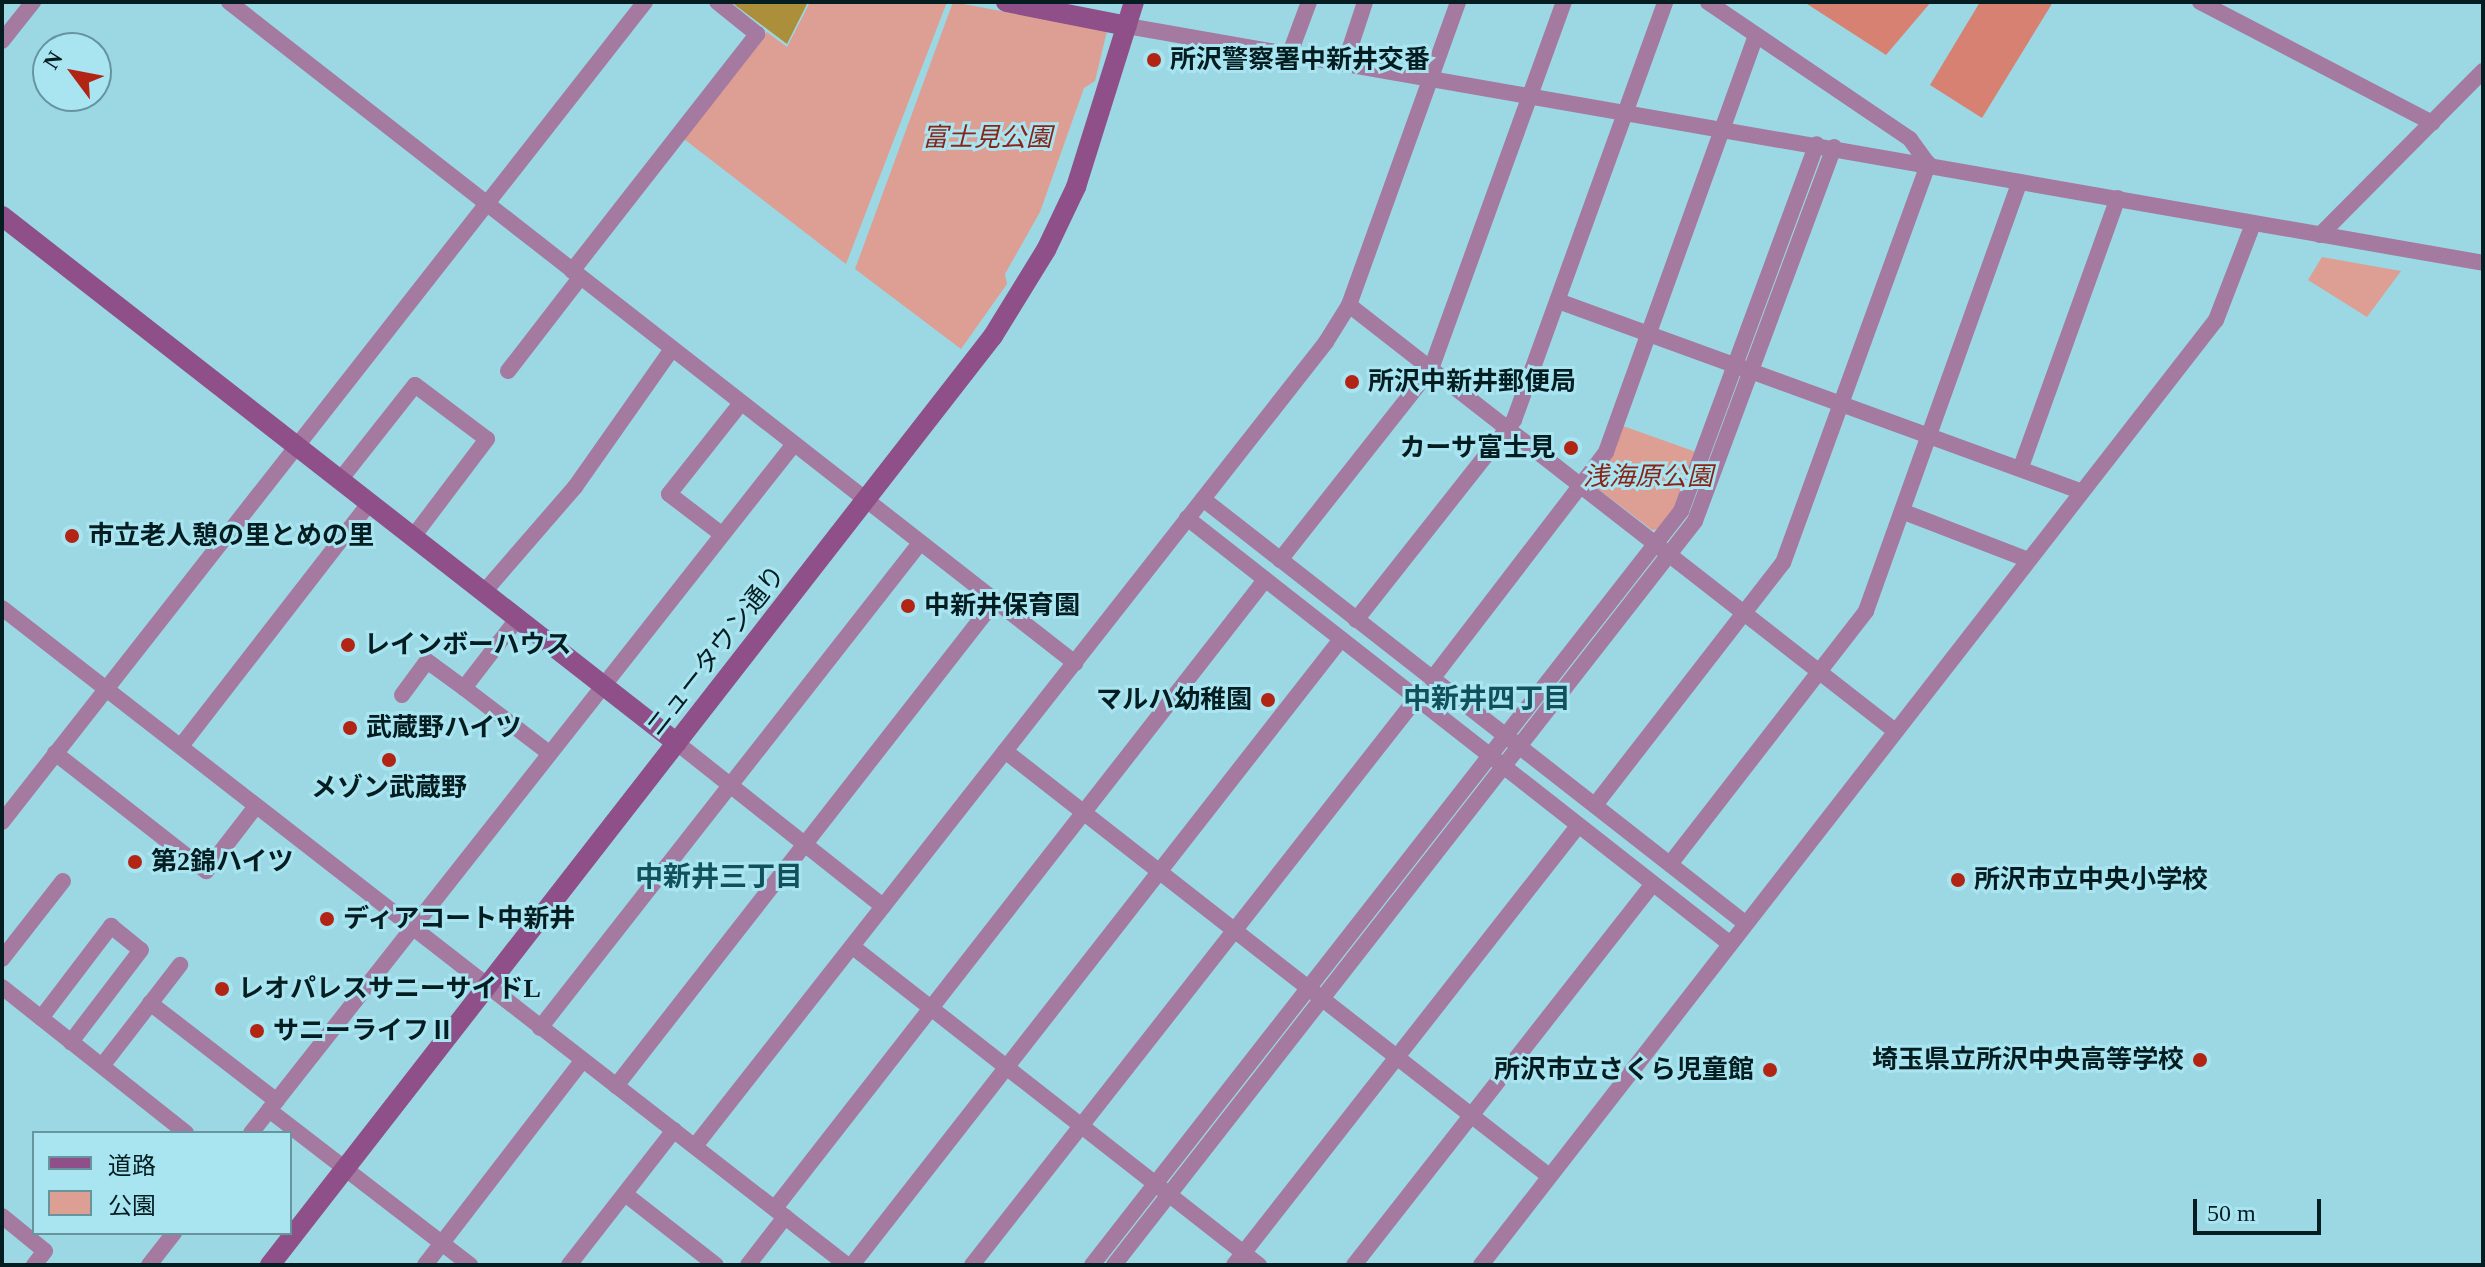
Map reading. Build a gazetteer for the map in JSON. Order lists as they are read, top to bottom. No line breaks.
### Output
{"streets":{"street":["ニュータウン通り"]},"districts":["中新井四丁目","中新井三丁目"],"parks":["富士見公園","浅海原公園"],"places":["所沢警察署中新井交番","所沢中新井郵便局","カーサ富士見","市立老人憩の里とめの里","中新井保育園","レインボーハウス","マルハ幼稚園","武蔵野ハイツ","メゾン武蔵野","第2錦ハイツ","所沢市立中央小学校","ディアコート中新井","レオパレスサニーサイドL","サニーライフⅡ","埼玉県立所沢中央高等学校","所沢市立さくら児童館"],"legend":["道路","公園"],"scale_bar":"50 m","north":"top left"}
